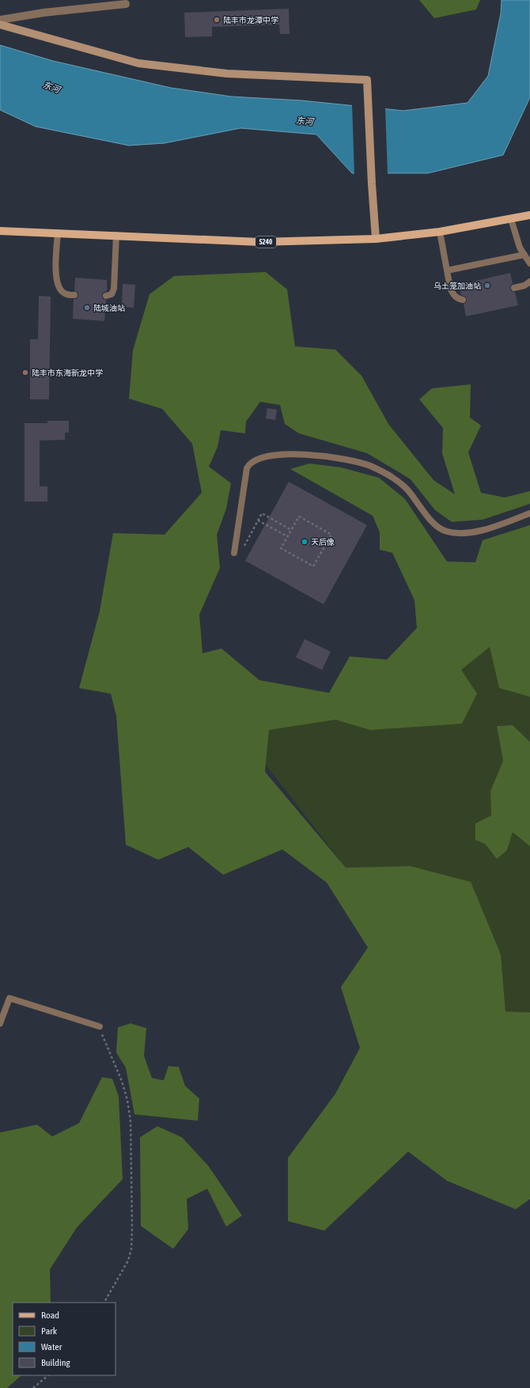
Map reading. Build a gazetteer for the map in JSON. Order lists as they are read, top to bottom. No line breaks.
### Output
{"streets":{"main road":["S240"]},"water":["东河"],"places":["陆丰市龙潭中学","乌土笼加油站","陆城油站","陆丰市东海新龙中学","天后像"],"legend":["Road","Park","Water","Building"]}
